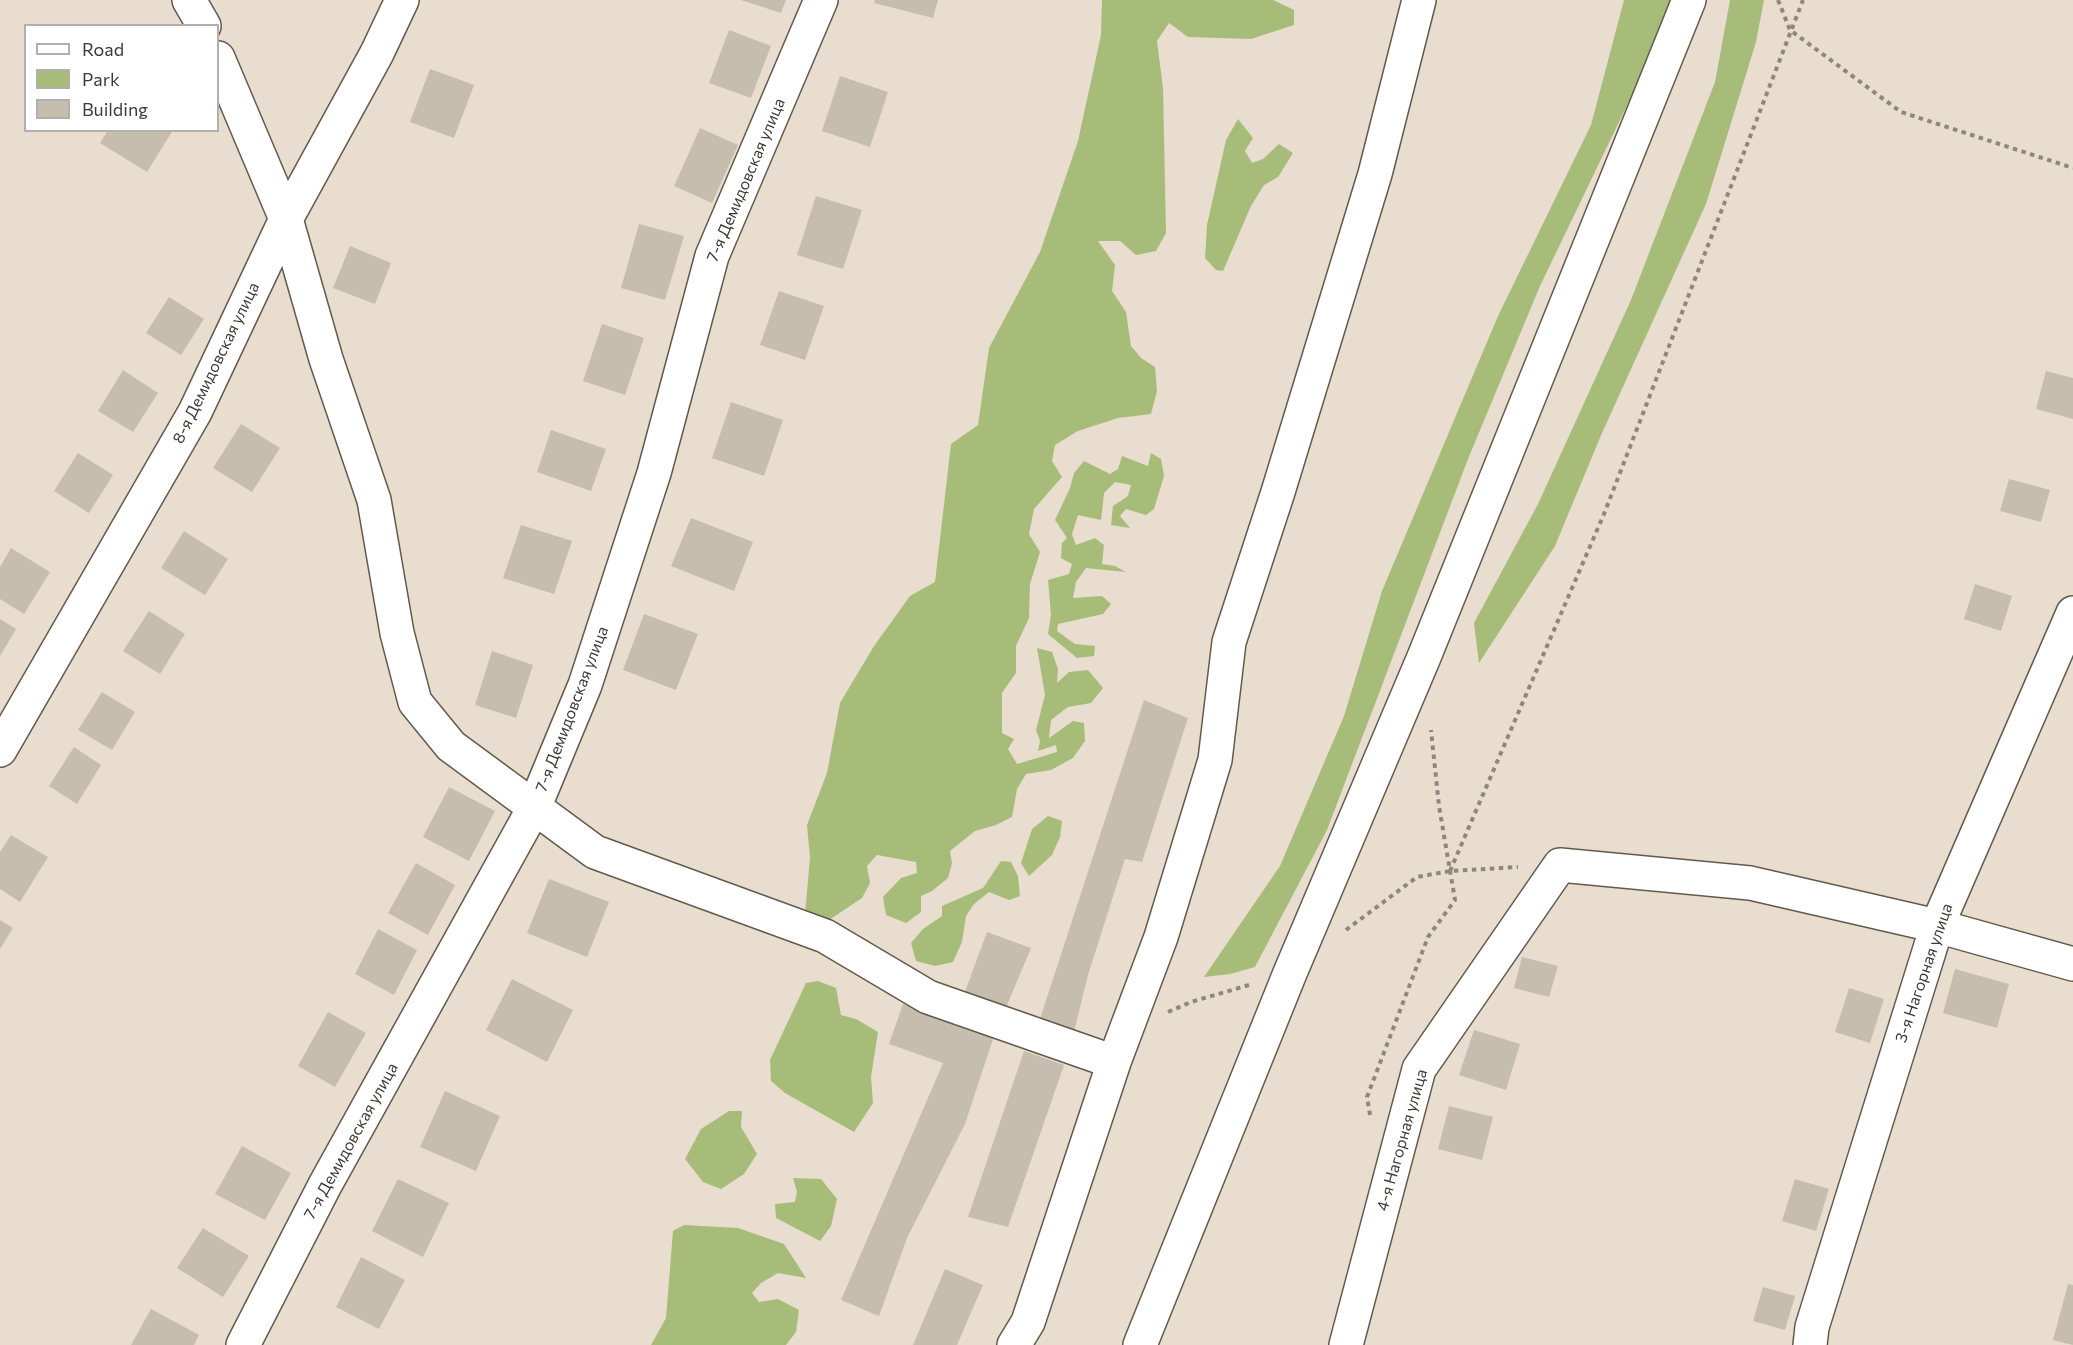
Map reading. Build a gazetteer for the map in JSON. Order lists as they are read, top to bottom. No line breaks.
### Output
{"streets":{"street":["7-я Демидовская улица","8-я Демидовская улица","3-я Нагорная улица","4-я Нагорная улица"]},"crossings":[["3-я Нагорная улица","4-я Нагорная улица"]],"legend":["Road","Park","Building"]}
